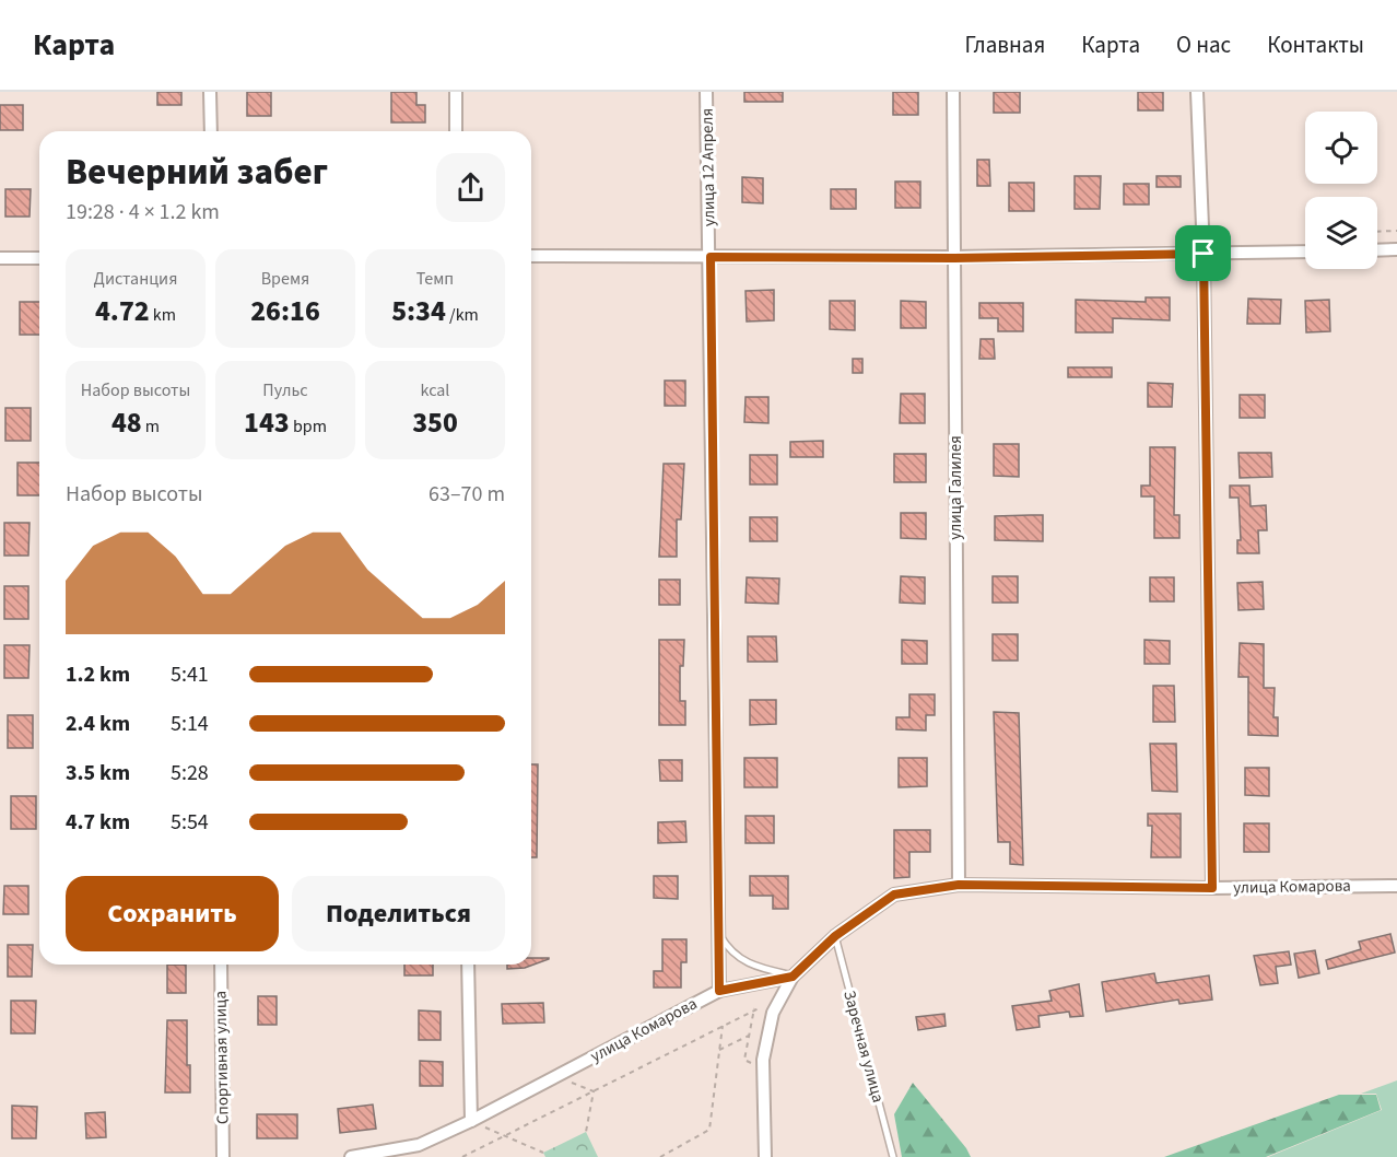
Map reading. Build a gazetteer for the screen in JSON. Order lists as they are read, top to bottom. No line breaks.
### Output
{"streets":{"street":["улица 12 Апреля","улица Галилея","улица Комарова","Спортивная улица"],"lane":["Заречная улица"]},"crossings":[["улица 12 Апреля","улица Комарова"],["улица Галилея","улица Комарова"],["улица Комарова","Заречная улица"]],"page":{"header":"Карта","nav":["Главная","Карта","О нас","Контакты"],"heading":["Вечерний забег","19:28 · 4 × 1.2 km"],"stats":[["Дистанция","4.72 km"],["Время","26:16"],["Темп","5:34 /km"],["Набор высоты","48 m"],["Пульс","143 bpm"],["kcal","350"]],"chart":["Набор высоты","63–70 m"],"list":[{"name":"1.2 km","note":"5:41"},{"name":"2.4 km","note":"5:14"},{"name":"3.5 km","note":"5:28"},{"name":"4.7 km","note":"5:54"}],"buttons":["Сохранить","Поделиться"]}}
